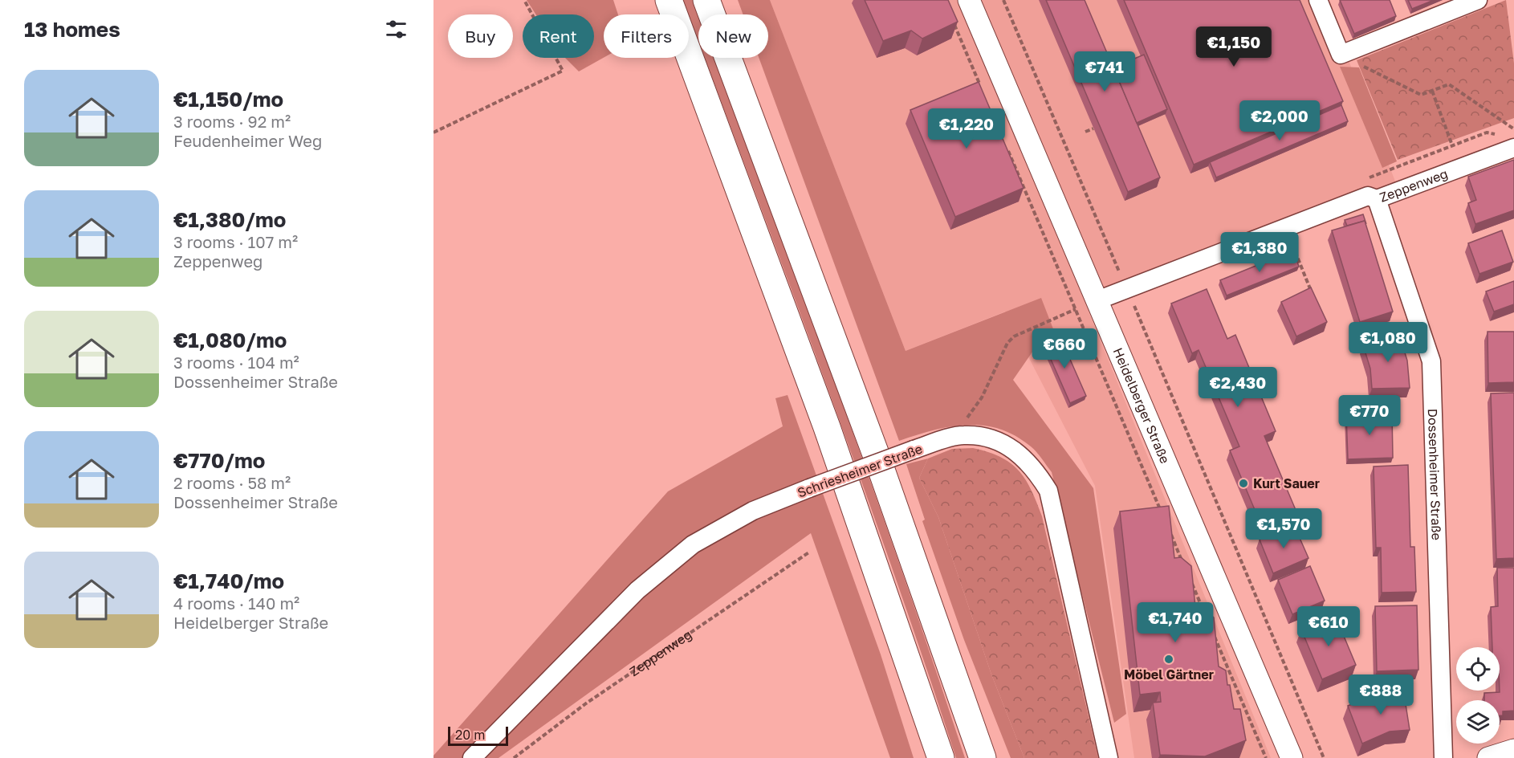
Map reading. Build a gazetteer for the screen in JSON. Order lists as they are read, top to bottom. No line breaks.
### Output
{"streets":{"street":["Zeppenweg","Heidelberger Straße","Schriesheimer Straße","Dossenheimer Straße"]},"crossings":[["Zeppenweg","Heidelberger Straße"],["Zeppenweg","Dossenheimer Straße"]],"places":["Kurt Sauer","Möbel Gärtner"],"scale_bar":"20 m","page":{"heading":"13 homes","chip":["Buy","Rent","Filters","New"],"price":["€1,150","€741","€2,000","€1,220","€1,380","€1,080","€660","€2,430","€770","€1,570","€1,740","€610","€888"],"list":[{"name":"€1,150/mo","note":"3 rooms · 92 m² · Feudenheimer Weg"},{"name":"€1,380/mo","note":"3 rooms · 107 m² · Zeppenweg"},{"name":"€1,080/mo","note":"3 rooms · 104 m² · Dossenheimer Straße"},{"name":"€770/mo","note":"2 rooms · 58 m² · Dossenheimer Straße"},{"name":"€1,740/mo","note":"4 rooms · 140 m² · Heidelberger Straße"}],"scale":"20 m"}}
